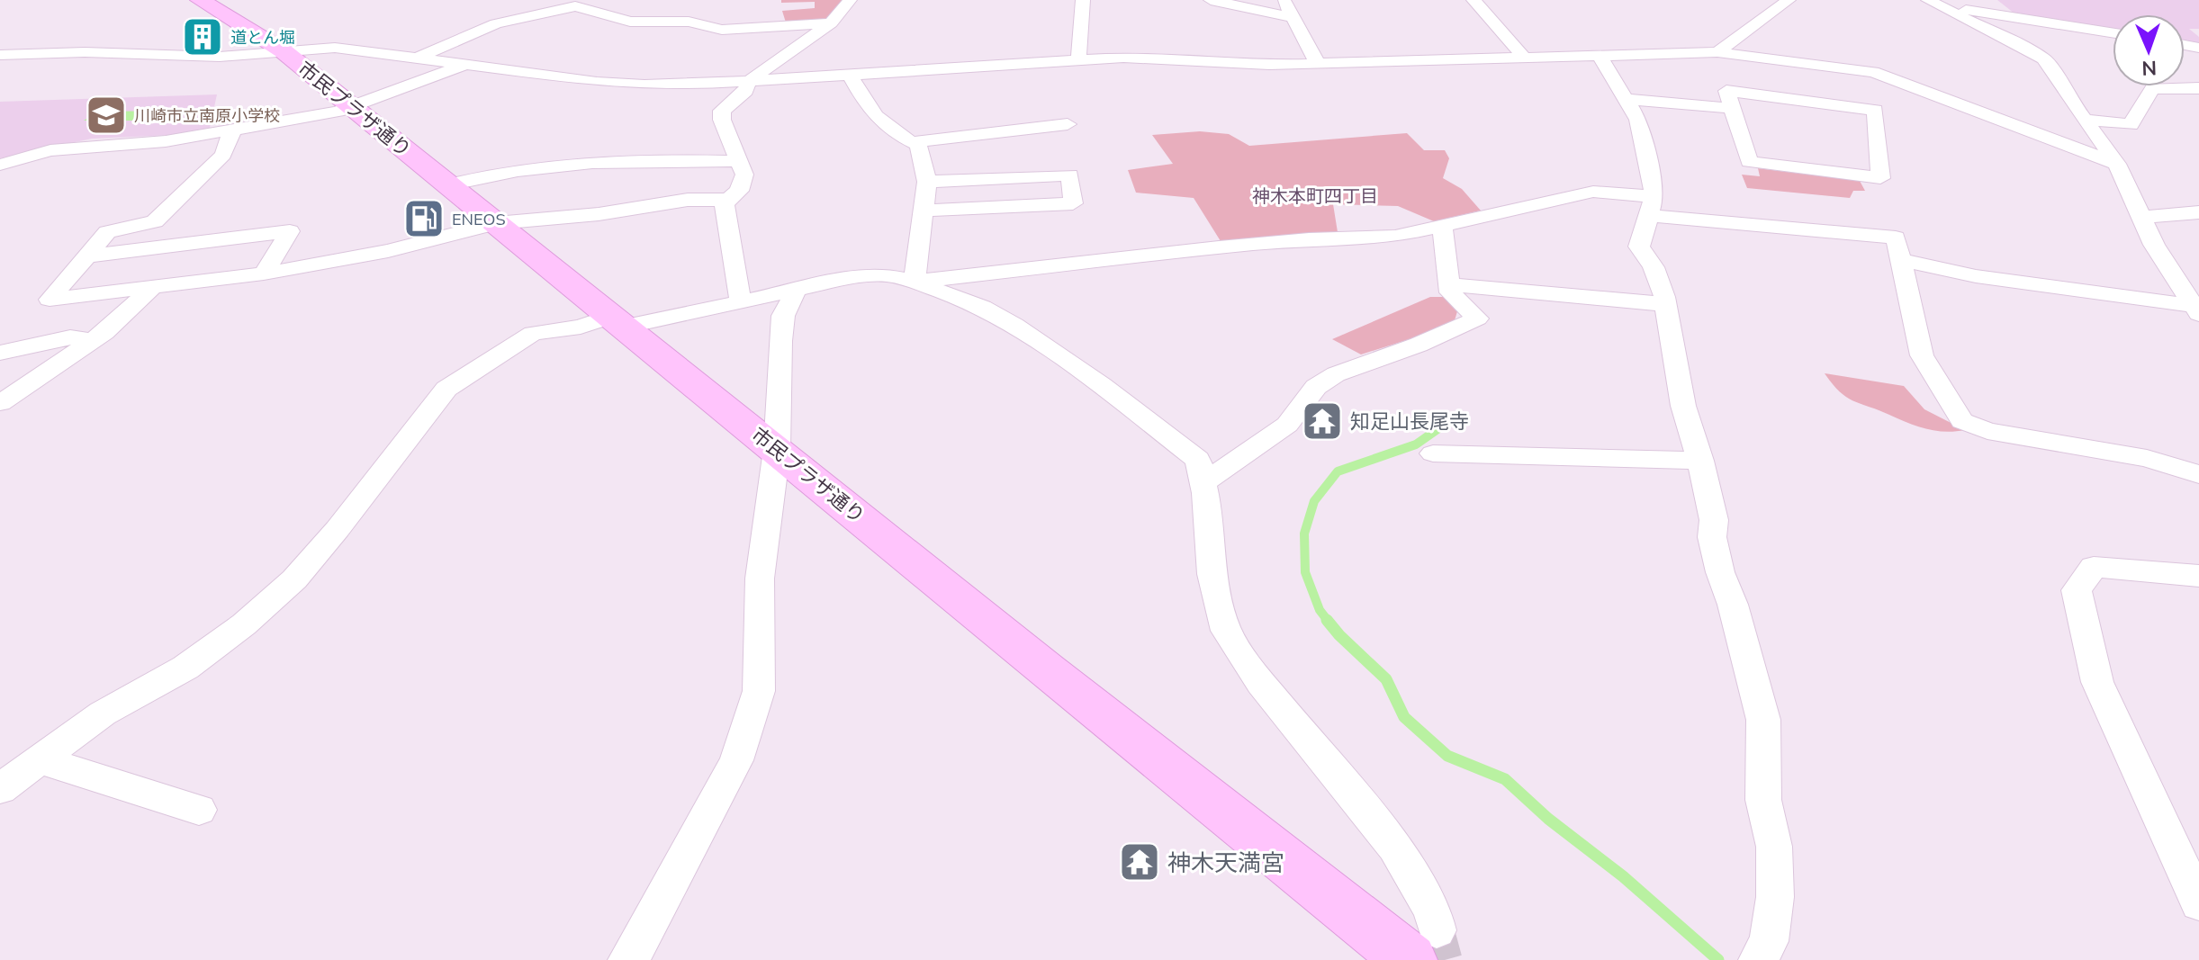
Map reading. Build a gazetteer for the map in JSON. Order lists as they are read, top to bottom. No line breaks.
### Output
{"streets":{"street":["市民プラザ通り"]},"districts":["神木本町四丁目"],"places":{"building":["道とん堀"],"school or university":["川崎市立南原小学校"],"fuel station":["ENEOS"],"temple":["知足山長尾寺","神木天満宮"]},"north":"bottom"}
